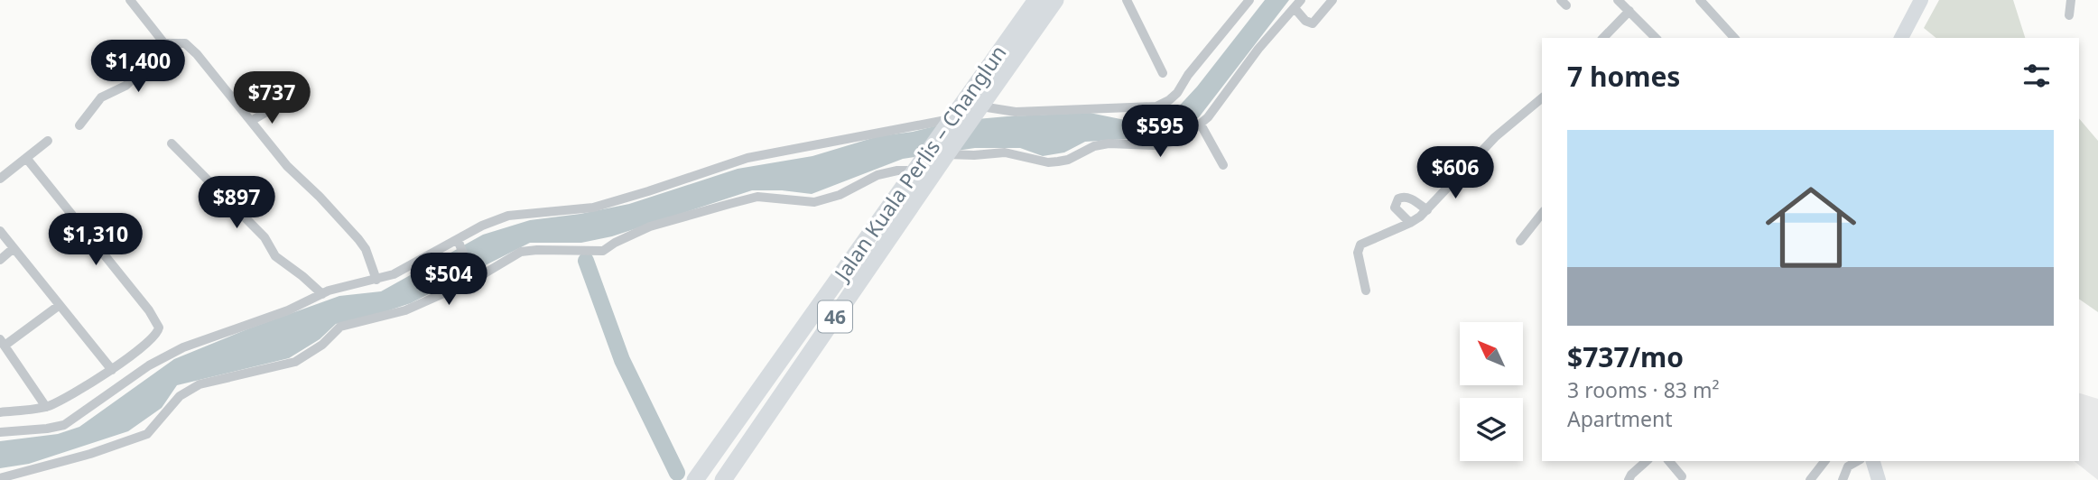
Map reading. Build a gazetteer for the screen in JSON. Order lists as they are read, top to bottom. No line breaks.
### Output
{"streets":{"highway":["Jalan Kuala Perlis – Changlun","46"]},"north":"top left","page":{"heading":"7 homes","price":["$1,400","$737","$595","$606","$897","$1,310","$504"],"list":[{"name":"$737/mo","note":"3 rooms · 83 m² · Apartment"}]}}
